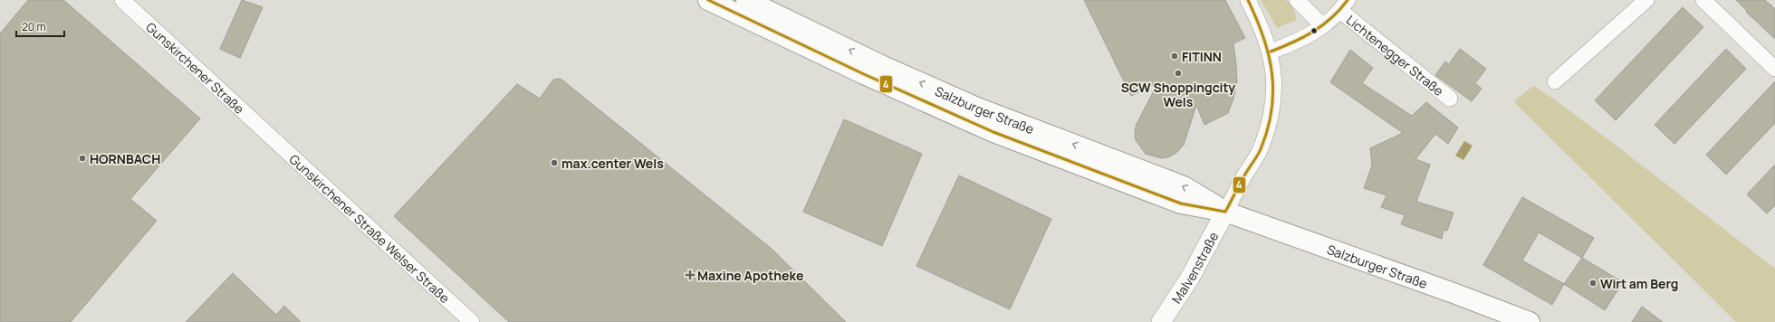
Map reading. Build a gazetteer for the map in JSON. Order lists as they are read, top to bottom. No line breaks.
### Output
{"streets":{"main road":["Salzburger Straße"],"street":["Lichtenegger Straße","Gunskirchener Straße","Gunskirchener Straße Welser Straße","Malvenstraße"]},"crossings":[["Gunskirchener Straße","Gunskirchener Straße Welser Straße"],["Salzburger Straße","Malvenstraße"]],"places":{"other":["FITINN","SCW Shoppingcity Wels","HORNBACH","max.center Wels","Wirt am Berg"],"health":["Maxine Apotheke"]},"lines":["transit line 4"],"scale_bar":"20 m"}
